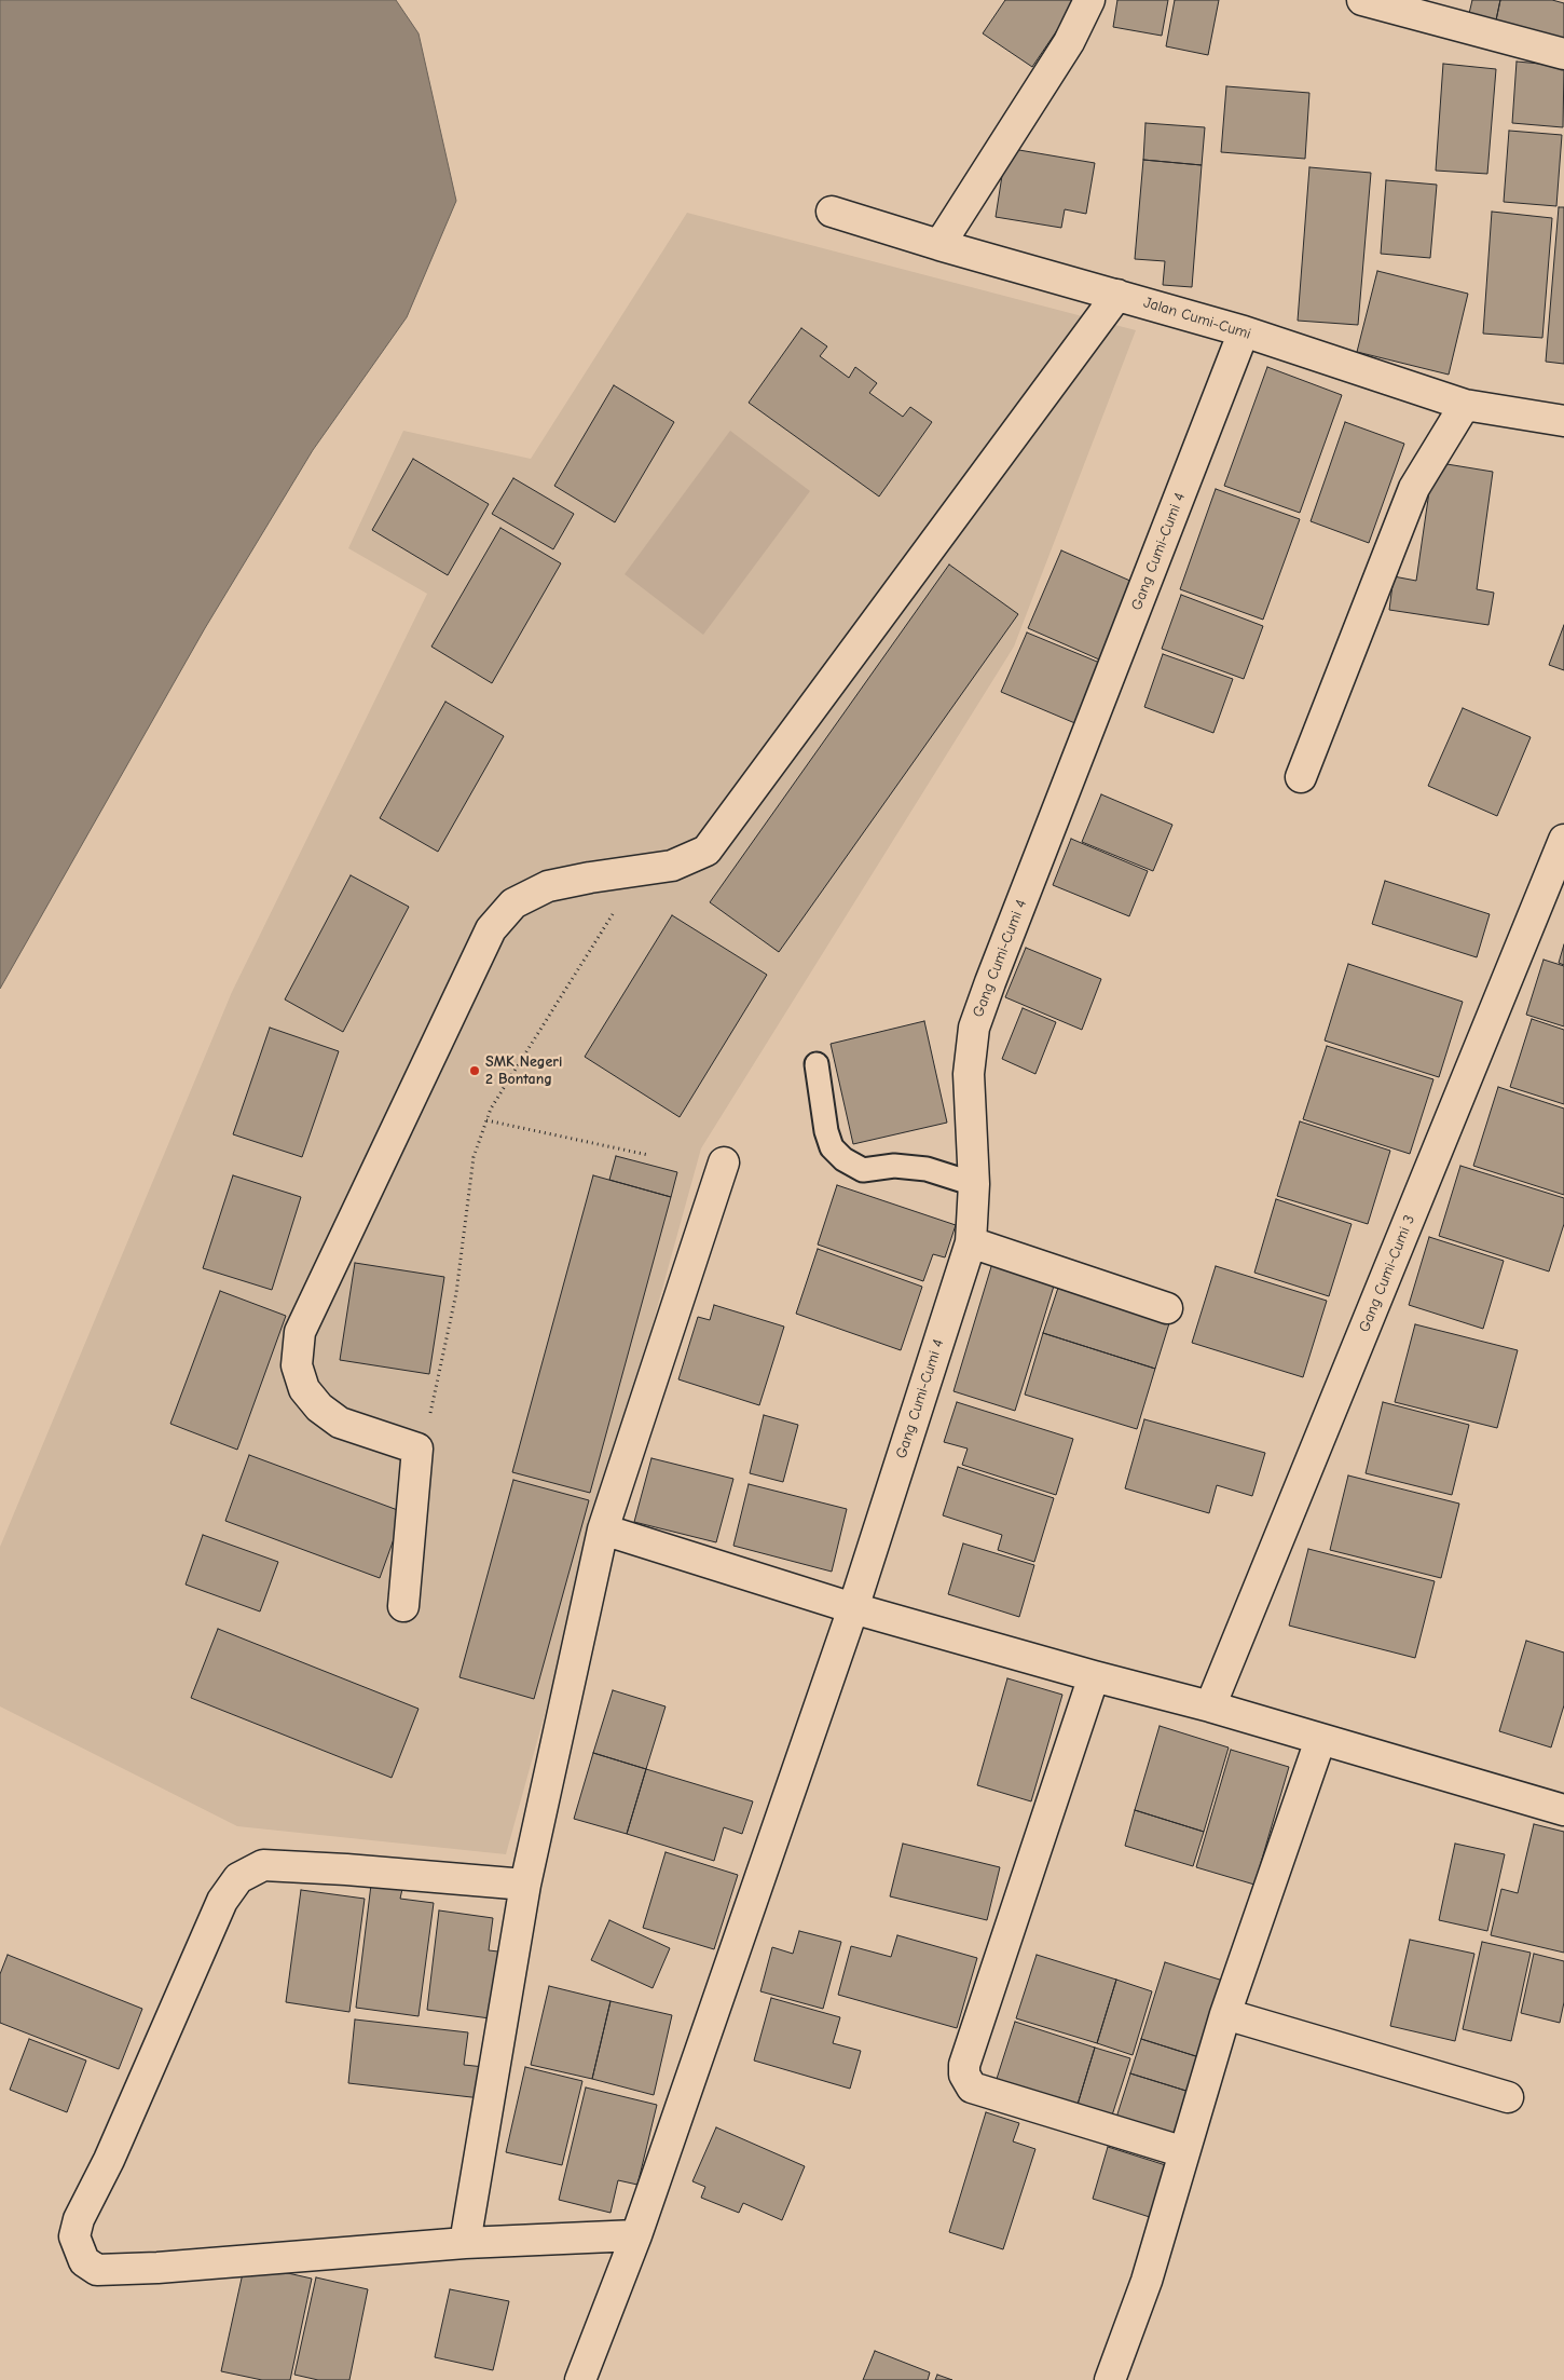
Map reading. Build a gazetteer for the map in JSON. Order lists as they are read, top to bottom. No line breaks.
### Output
{"streets":{"street":["Jalan Cumi-Cumi","Gang Cumi-Cumi 4","Gang Cumi-Cumi 3"]},"crossings":[["Jalan Cumi-Cumi","Gang Cumi-Cumi 4"]],"places":["SMK Negeri 2 Bontang"]}
